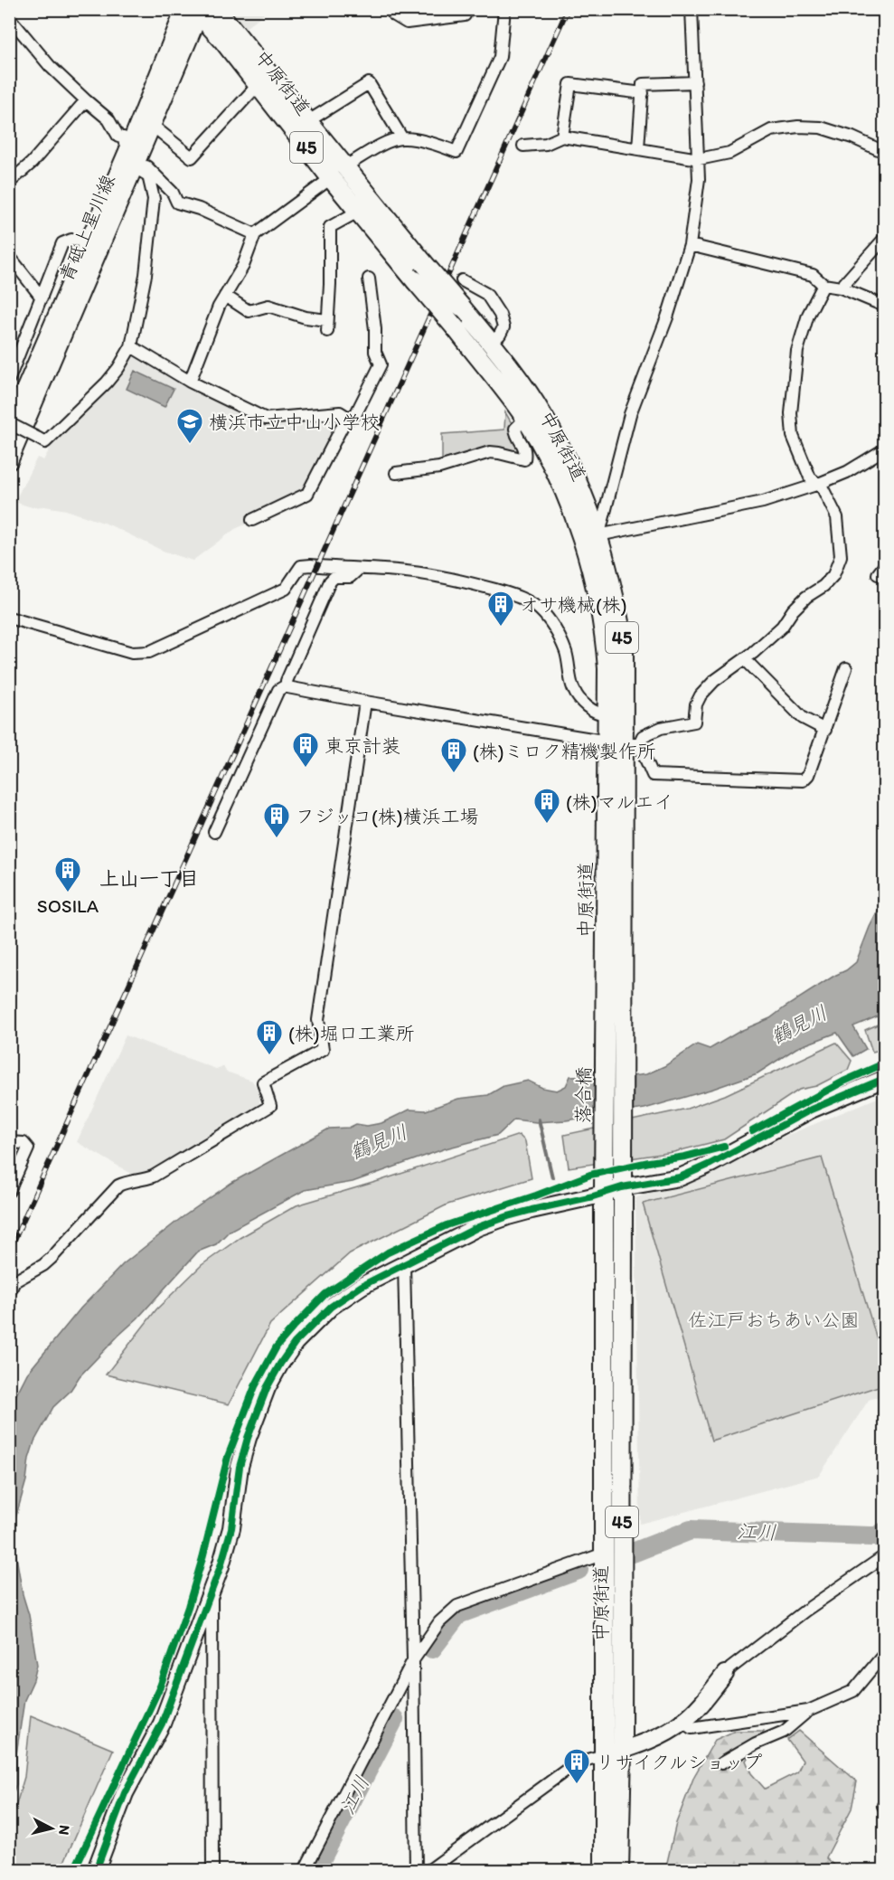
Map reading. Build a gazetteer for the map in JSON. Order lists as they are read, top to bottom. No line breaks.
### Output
{"streets":{"main road":["中原街道","45","落合橋"],"street":["青砥上星川線"]},"crossings":[["中原街道","青砥上星川線"],["中原街道","落合橋"]],"districts":["上山一丁目"],"water":["鶴見川","江川"],"parks":["佐江戸おちあい公園"],"places":{"school or university":["横浜市立中山小学校"],"building":["オサ機械(株)","東京計装","(株)ミロク精機製作所","(株)マルエイ","フジッコ(株)横浜工場","SOSILA","(株)堀口工業所","リサイクルショップ"]},"north":"right"}
